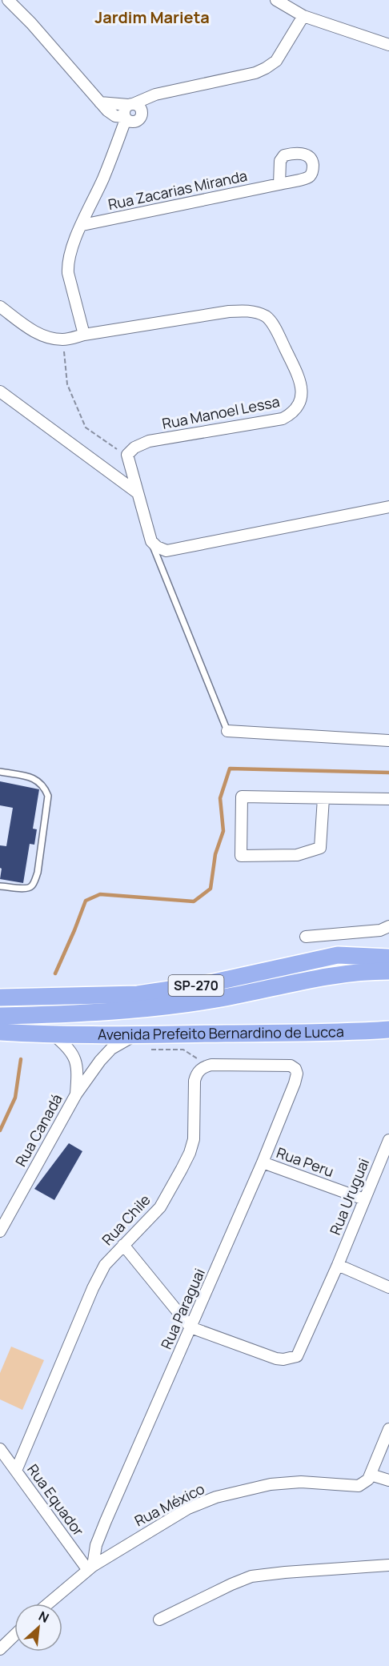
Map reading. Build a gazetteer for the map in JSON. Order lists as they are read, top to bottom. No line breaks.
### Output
{"streets":{"highway":["SP-270","Avenida Prefeito Bernardino de Lucca"],"street":["Rua Zacarias Miranda","Rua Manoel Lessa","Rua Canadá","Rua Peru","Rua Uruguai","Rua Chile","Rua Paraguai","Rua Equador","Rua México"]},"crossings":[["Avenida Prefeito Bernardino de Lucca","Rua Canadá"],["Rua Peru","Rua Uruguai"],["Rua Peru","Rua Paraguai"],["Rua Uruguai","Rua Paraguai"],["Rua Chile","Rua Paraguai"],["Rua Chile","Rua Equador"],["Rua Paraguai","Rua Equador"],["Rua Paraguai","Rua México"],["Rua Equador","Rua México"]],"districts":["Jardim Marieta"],"north":"top right"}
